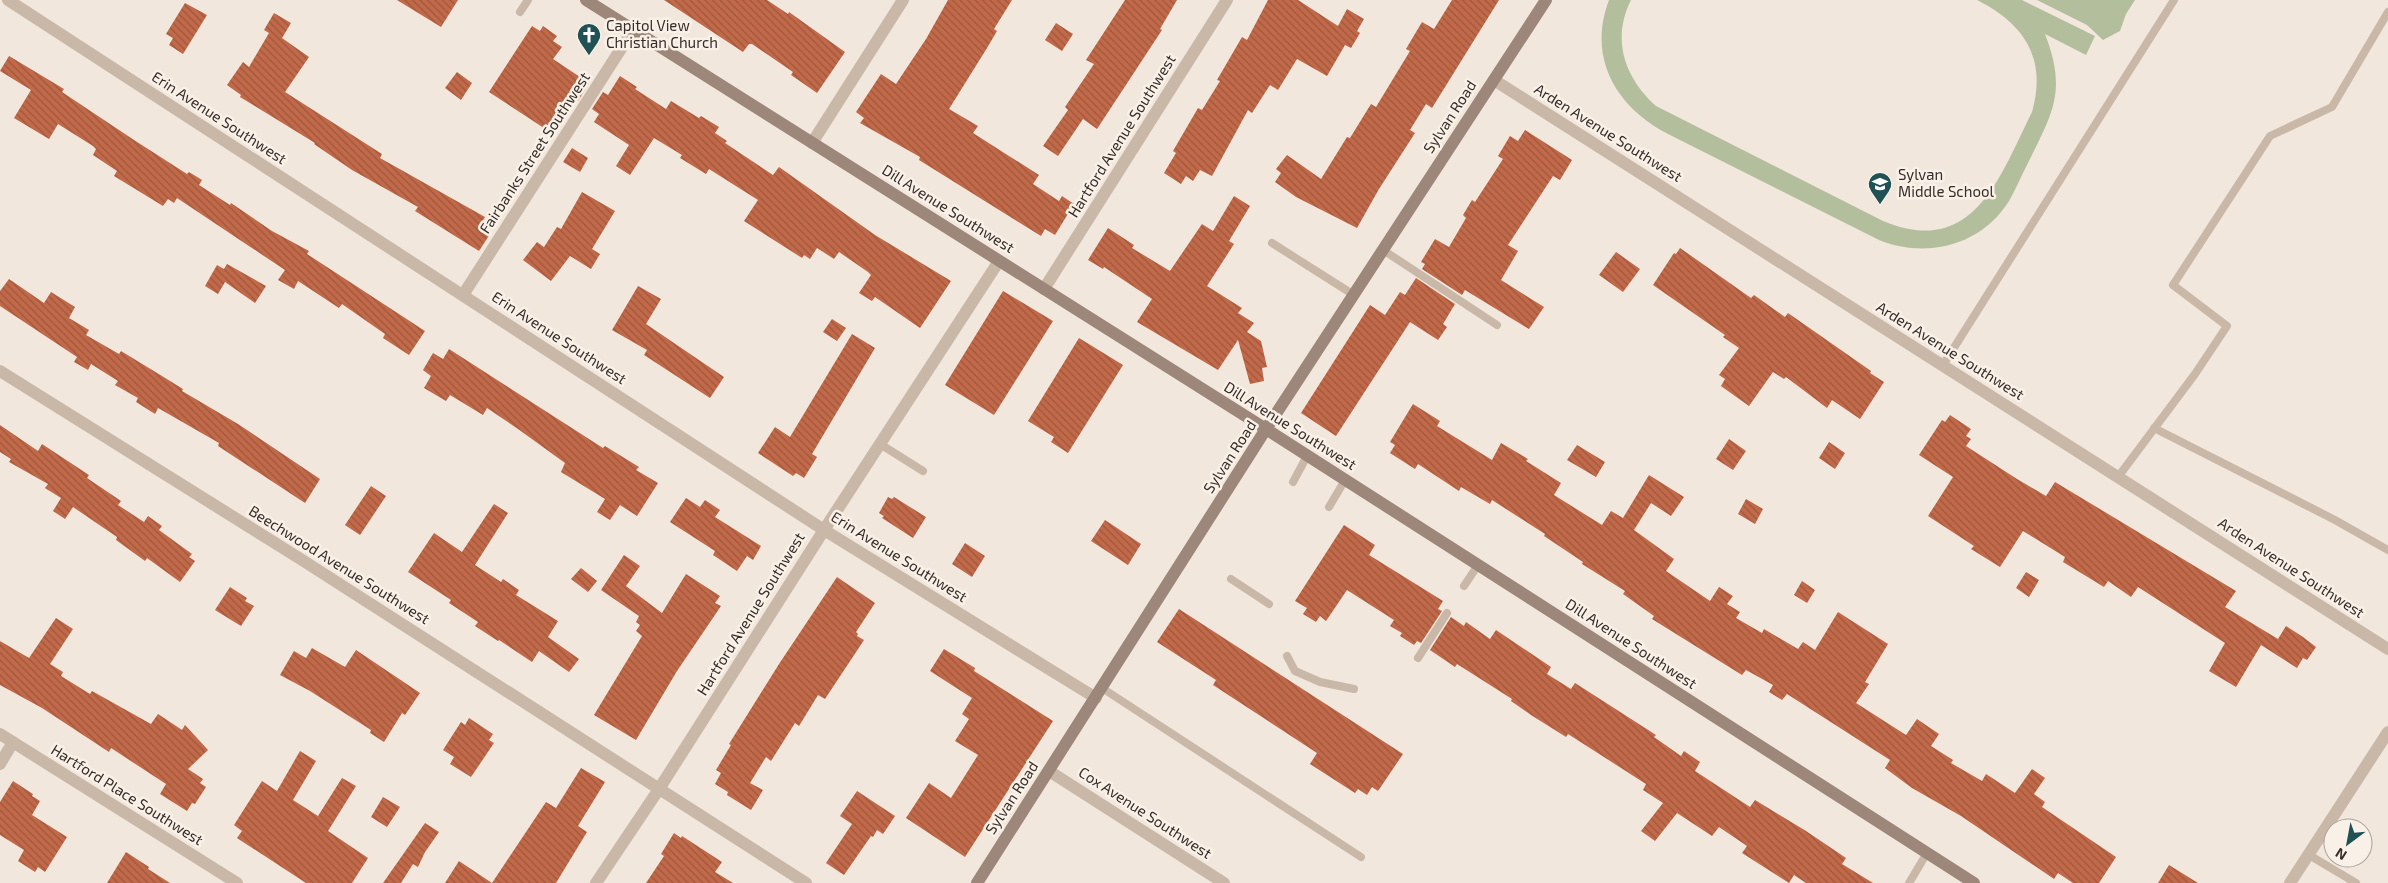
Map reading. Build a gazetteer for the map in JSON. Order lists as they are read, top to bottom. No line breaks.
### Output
{"streets":{"main road":["Sylvan Road","Dill Avenue Southwest"],"street":["Erin Avenue Southwest","Arden Avenue Southwest","Hartford Avenue Southwest","Fairbanks Street Southwest","Beechwood Avenue Southwest","Hartford Place Southwest","Cox Avenue Southwest"]},"crossings":[["Sylvan Road","Erin Avenue Southwest"],["Sylvan Road","Arden Avenue Southwest"],["Sylvan Road","Dill Avenue Southwest"],["Sylvan Road","Cox Avenue Southwest"],["Erin Avenue Southwest","Hartford Avenue Southwest"],["Erin Avenue Southwest","Fairbanks Street Southwest"],["Hartford Avenue Southwest","Dill Avenue Southwest"],["Hartford Avenue Southwest","Beechwood Avenue Southwest"],["Fairbanks Street Southwest","Dill Avenue Southwest"]],"places":{"church":["Capitol View Christian Church"],"school or university":["Sylvan Middle School"]},"north":"bottom left"}
